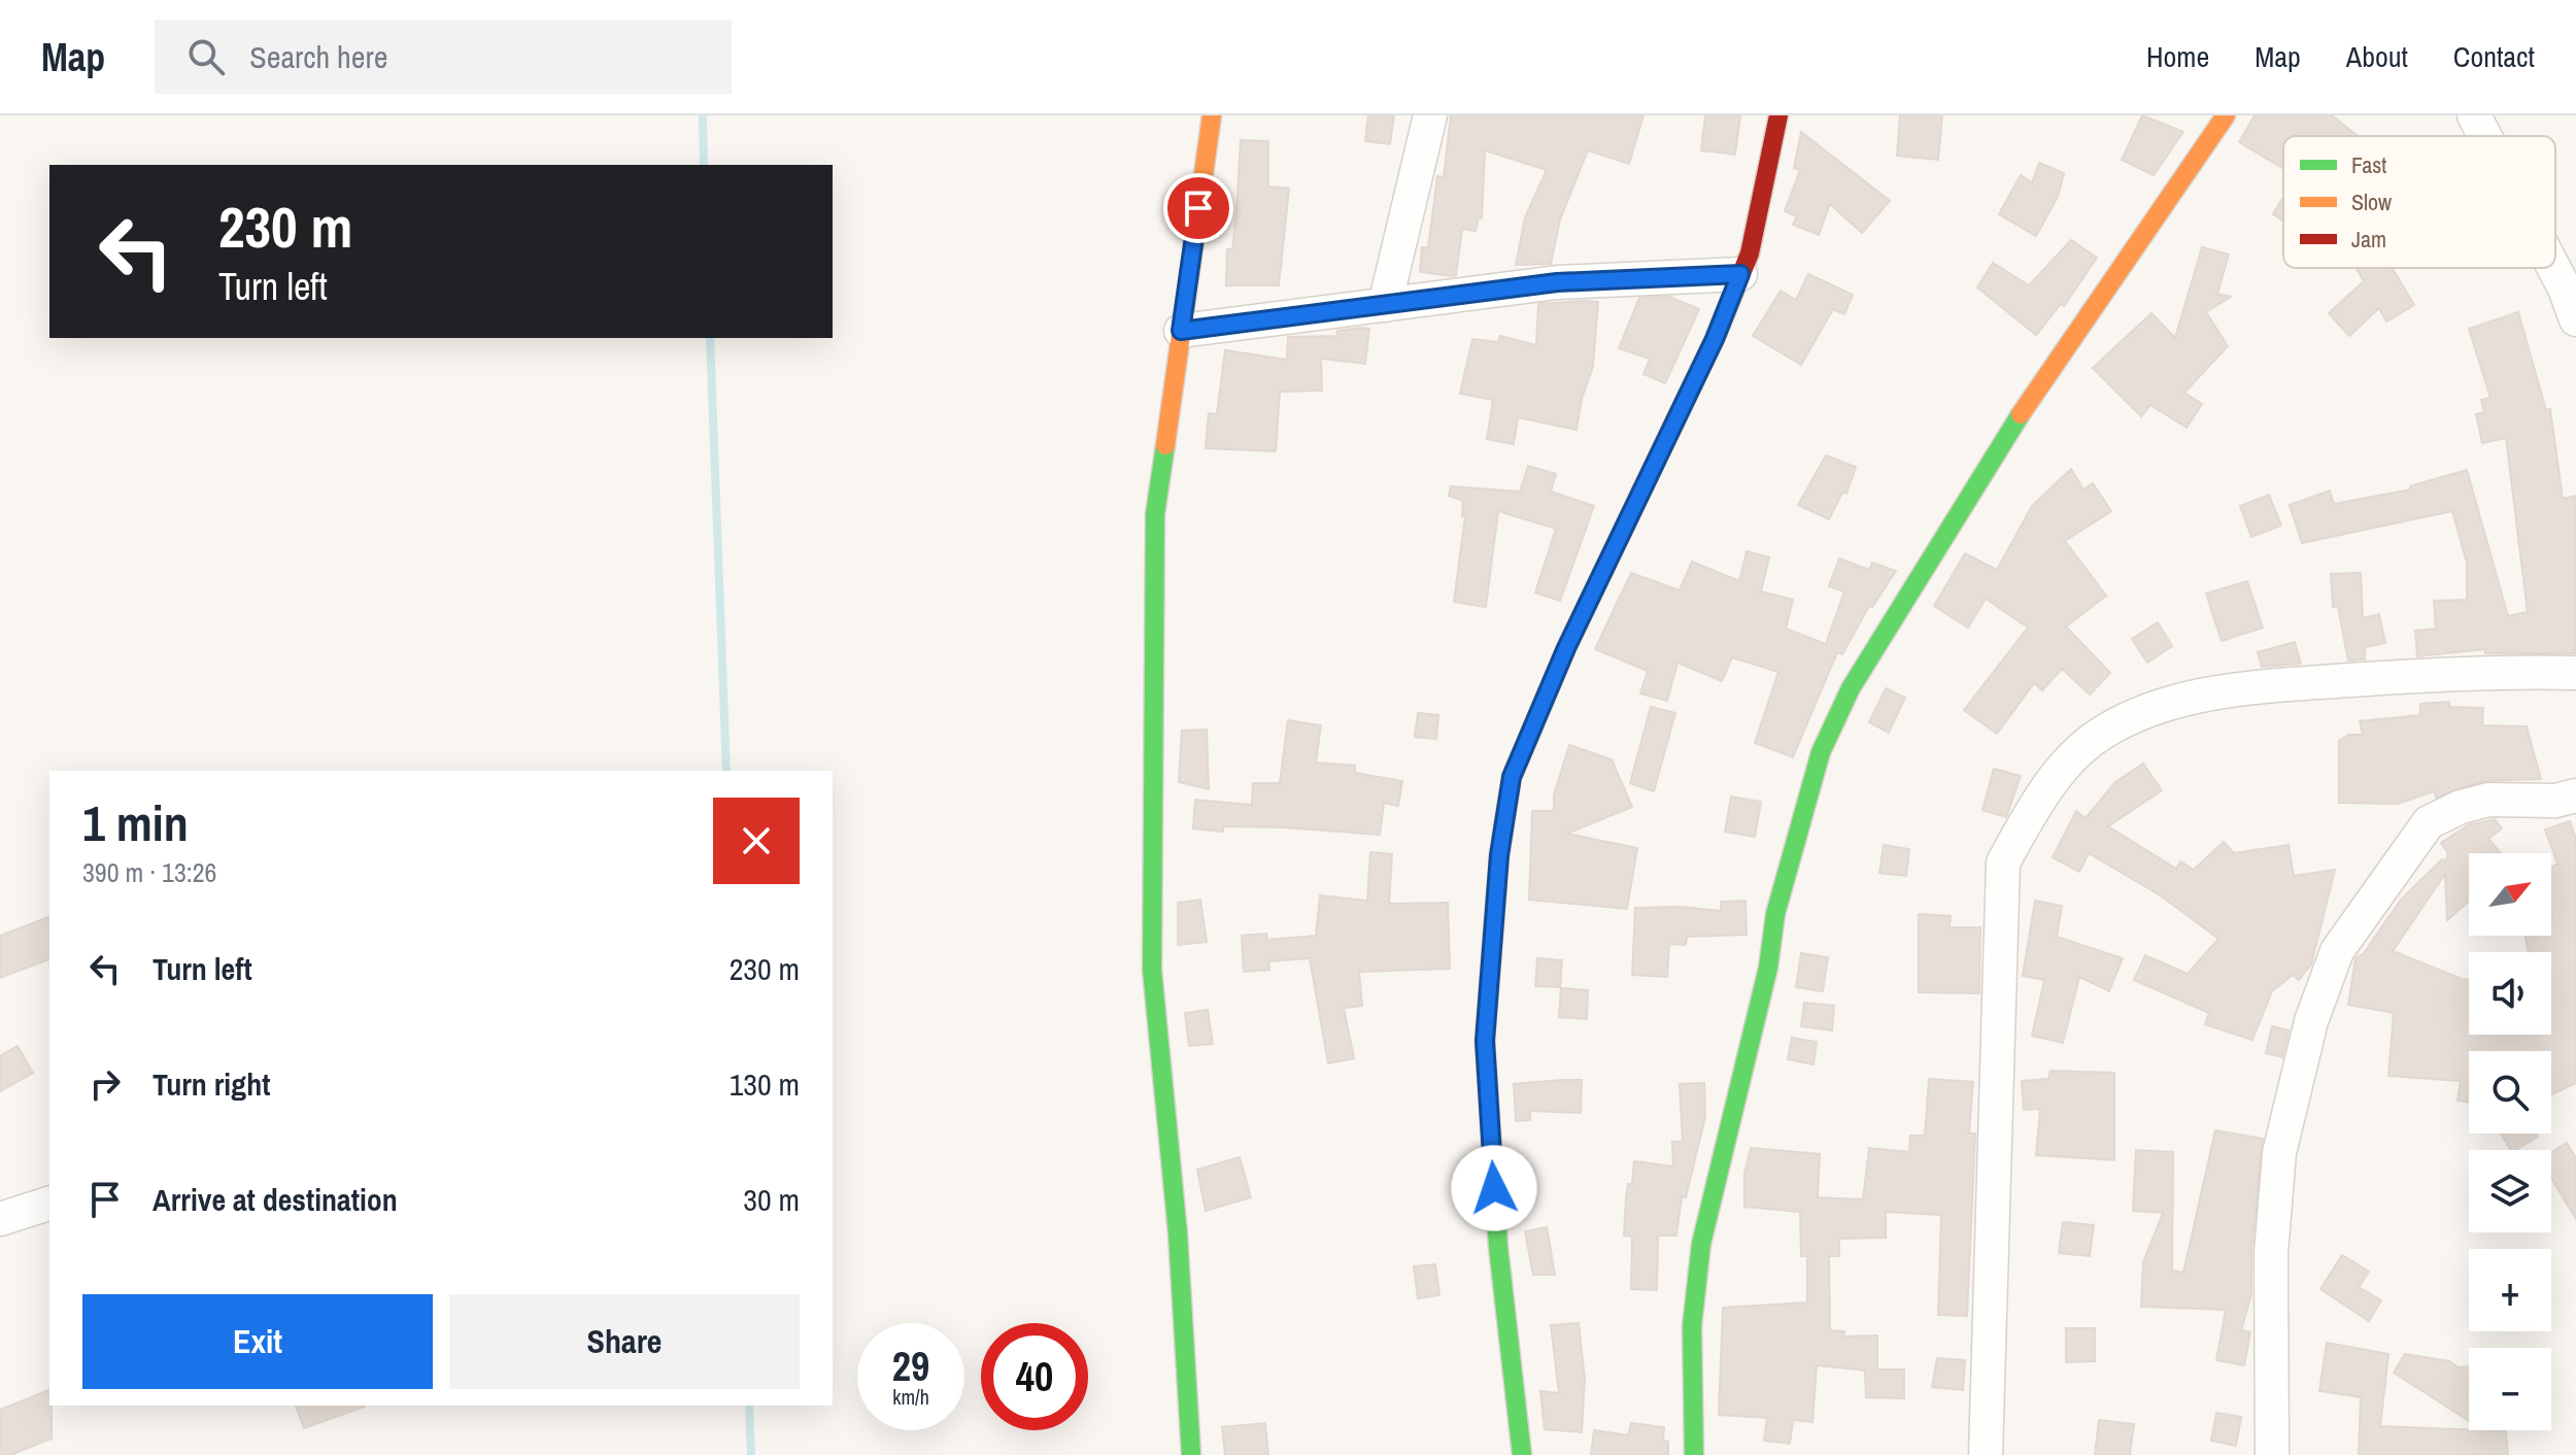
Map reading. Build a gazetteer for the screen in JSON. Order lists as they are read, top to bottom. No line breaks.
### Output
{"legend":["Fast","Slow","Jam"],"north":"top right","page":{"header":"Map","search":"Search here","nav":["Home","Map","About","Contact"],"turn":["230 m","Turn left"],"heading":["1 min","390 m · 13:26"],"map_buttons":["+","−"],"list":[{"name":"Turn left","value":"230 m"},{"name":"Turn right","value":"130 m"},{"name":"Arrive at destination","value":"30 m"}],"buttons":["Exit","Share"],"speed":"29 km/h","limit":"40"}}
